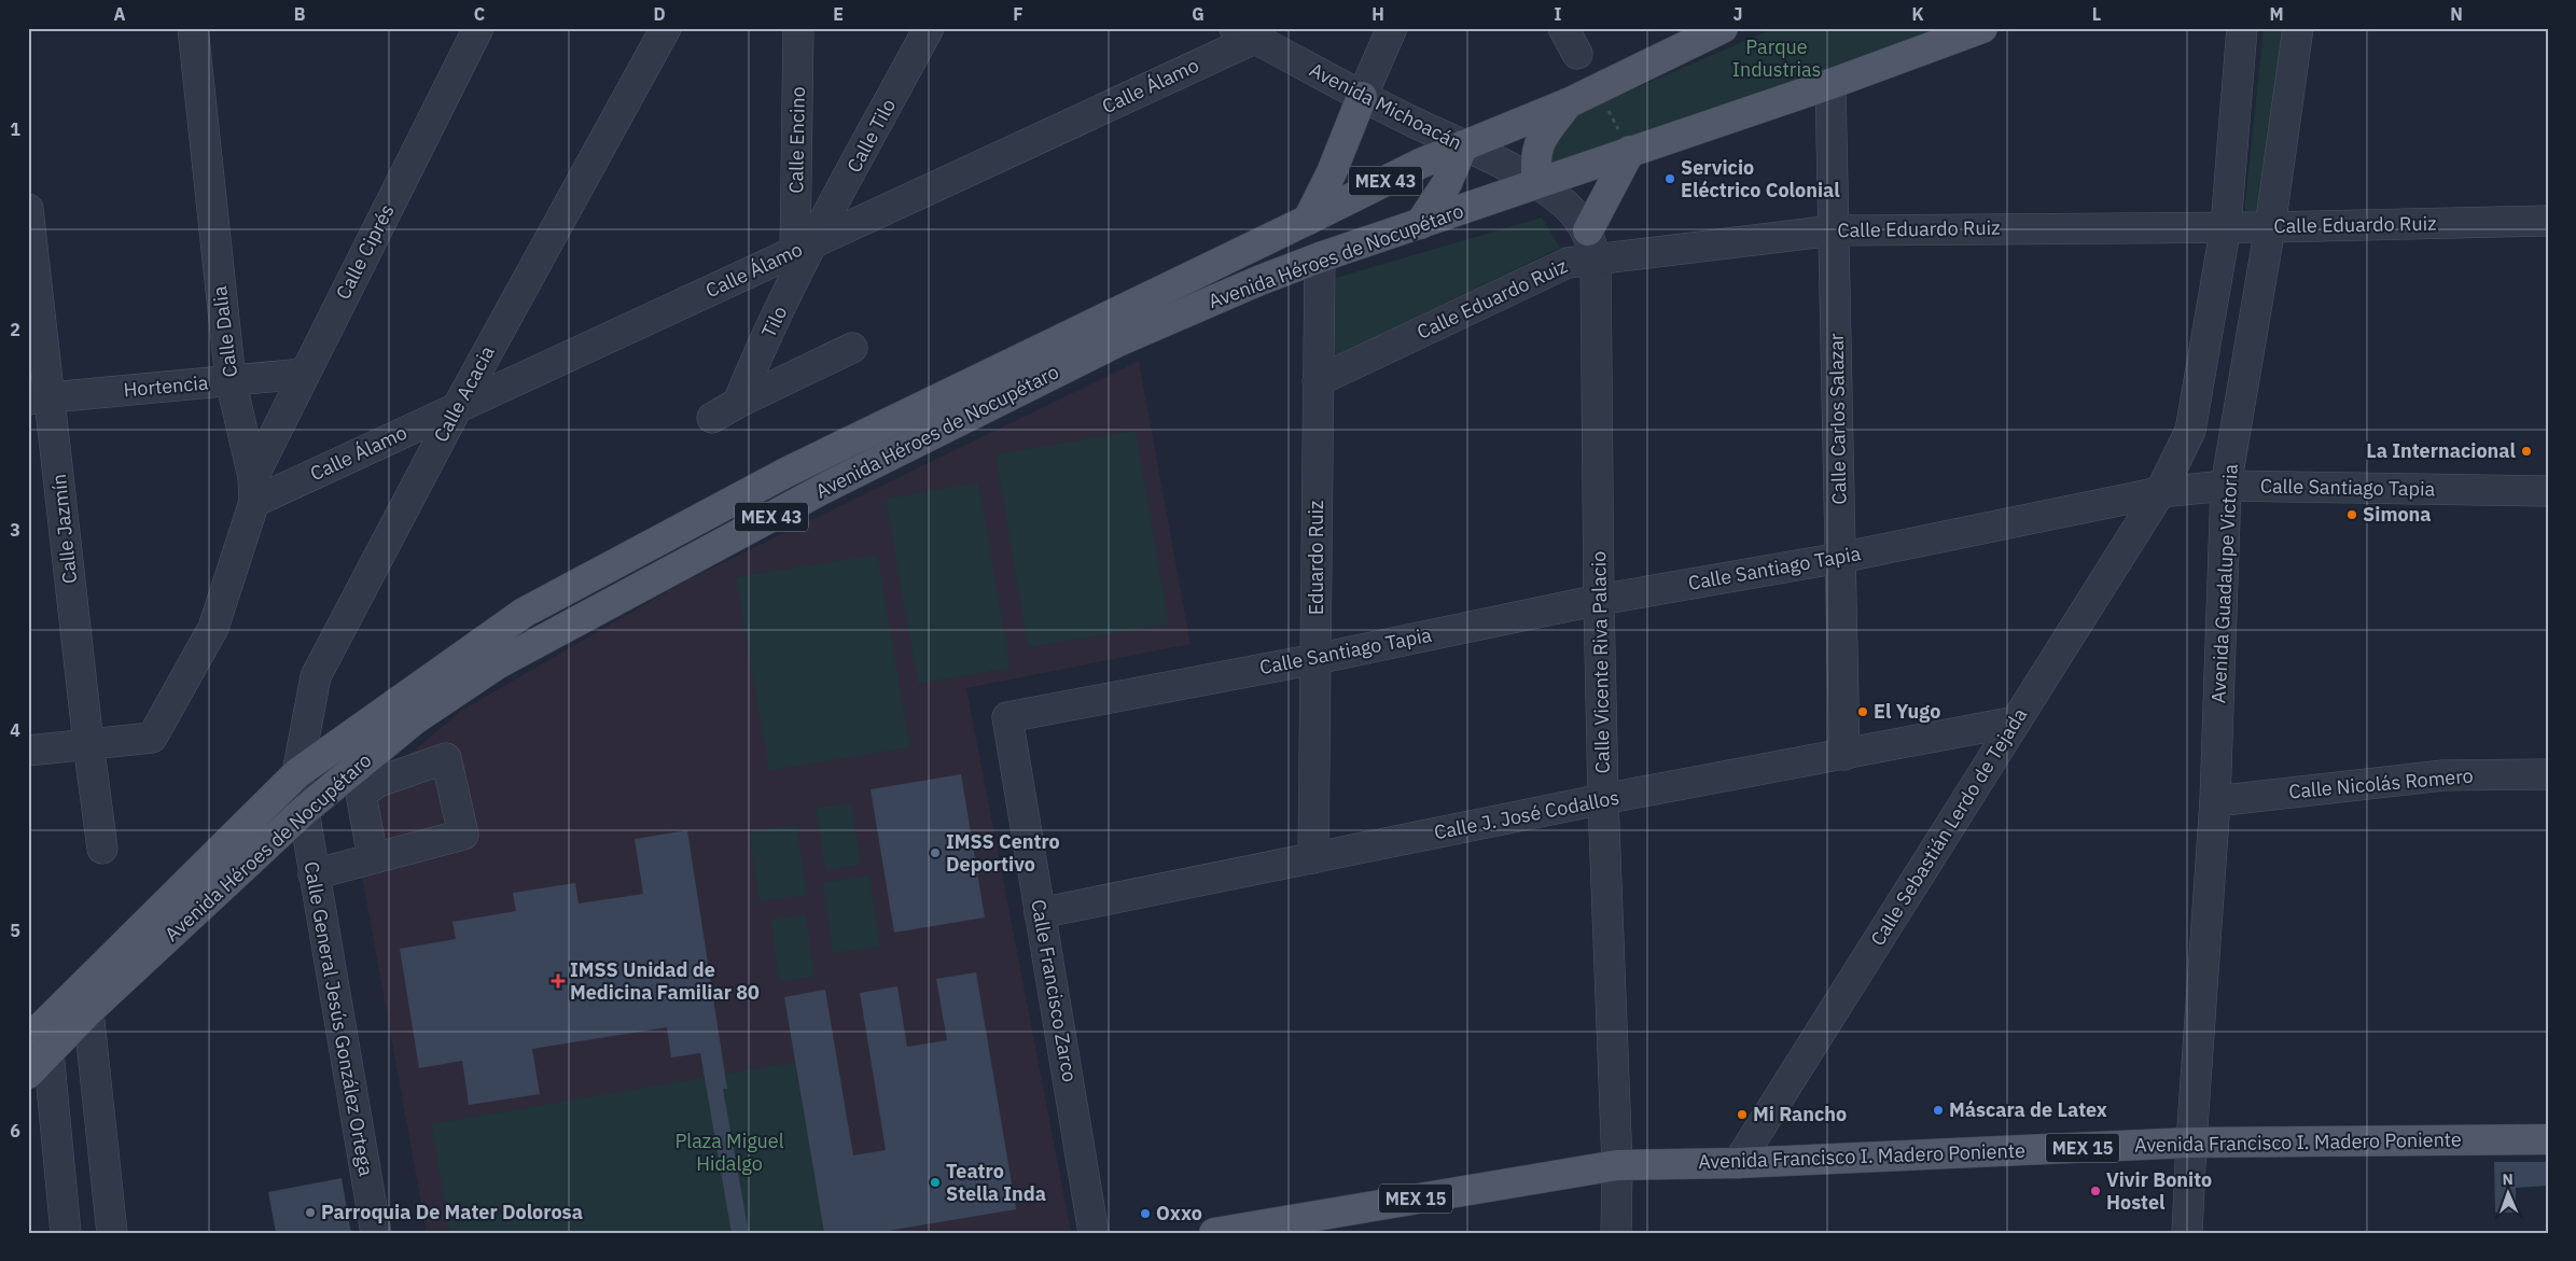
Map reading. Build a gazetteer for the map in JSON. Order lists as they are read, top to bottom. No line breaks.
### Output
{"streets":{"main road":["MEX 43","Avenida Héroes de Nocupétaro","Avenida Francisco I. Madero Poniente","MEX 15"],"street":["Calle Álamo","Avenida Michoacán","Calle Tilo","Calle Encino","Calle Eduardo Ruiz","Calle Ciprés","Tilo","Calle Dalia","Hortencia","Calle Acacia","Calle Carlos Salazar","Calle Santiago Tapia","Calle Jazmín","Eduardo Ruiz","Avenida Guadalupe Victoria","Calle Vicente Riva Palacio","Calle Nicolás Romero","Calle J. José Codallos","Calle Sebastián Lerdo de Tejada","Calle Francisco Zarco","Calle General Jesús González Ortega"]},"crossings":[["Calle Álamo","Avenida Michoacán"],["Calle Álamo","Calle Tilo"],["Calle Álamo","Calle Encino"],["Calle Álamo","Calle Ciprés"],["Calle Álamo","Tilo"],["Calle Álamo","Calle Dalia"],["Calle Álamo","Calle Acacia"],["Avenida Michoacán","Avenida Héroes de Nocupétaro"],["Avenida Michoacán","Calle Vicente Riva Palacio"],["Calle Tilo","Calle Encino"],["Calle Tilo","Tilo"],["Calle Encino","Tilo"],["Calle Eduardo Ruiz","Calle Carlos Salazar"],["Calle Eduardo Ruiz","Eduardo Ruiz"],["Calle Eduardo Ruiz","Avenida Guadalupe Victoria"],["Calle Eduardo Ruiz","Calle Vicente Riva Palacio"],["Calle Ciprés","Calle Dalia"],["Calle Ciprés","Hortencia"],["Avenida Héroes de Nocupétaro","Calle Acacia"],["Avenida Héroes de Nocupétaro","Calle Carlos Salazar"],["Avenida Héroes de Nocupétaro","Eduardo Ruiz"],["Avenida Héroes de Nocupétaro","Calle Vicente Riva Palacio"],["Avenida Héroes de Nocupétaro","Calle General Jesús González Ortega"],["Calle Dalia","Hortencia"],["Hortencia","Calle Jazmín"],["Calle Acacia","Calle General Jesús González Ortega"],["Calle Carlos Salazar","Calle Santiago Tapia"],["Calle Carlos Salazar","Calle J. José Codallos"],["Calle Santiago Tapia","Eduardo Ruiz"],["Calle Santiago Tapia","Avenida Guadalupe Victoria"],["Calle Santiago Tapia","Calle Vicente Riva Palacio"],["Calle Santiago Tapia","Calle Sebastián Lerdo de Tejada"],["Calle Santiago Tapia","Calle Francisco Zarco"],["Eduardo Ruiz","Calle J. José Codallos"],["Avenida Guadalupe Victoria","Calle Nicolás Romero"],["Avenida Guadalupe Victoria","Avenida Francisco I. Madero Poniente"],["Calle Vicente Riva Palacio","Calle J. José Codallos"],["Calle Vicente Riva Palacio","Avenida Francisco I. Madero Poniente"],["Calle J. José Codallos","Calle Sebastián Lerdo de Tejada"],["Calle J. José Codallos","Calle Francisco Zarco"],["Calle Sebastián Lerdo de Tejada","Avenida Francisco I. Madero Poniente"]],"parks":["Parque Industrias","Plaza Miguel Hidalgo"],"places":{"other":["Servicio Eléctrico Colonial","La Internacional","Simona","El Yugo","IMSS Centro Deportivo","Máscara de Latex","Mi Rancho","Teatro Stella Inda","Vivir Bonito Hostel","Parroquia De Mater Dolorosa","Oxxo"],"health":["IMSS Unidad de Medicina Familiar 80"]},"north":"top","grid":{"columns":["A","B","C","D","E","F","G","H","I","J","K","L","M","N"],"rows":["1","2","3","4","5","6"]}}
